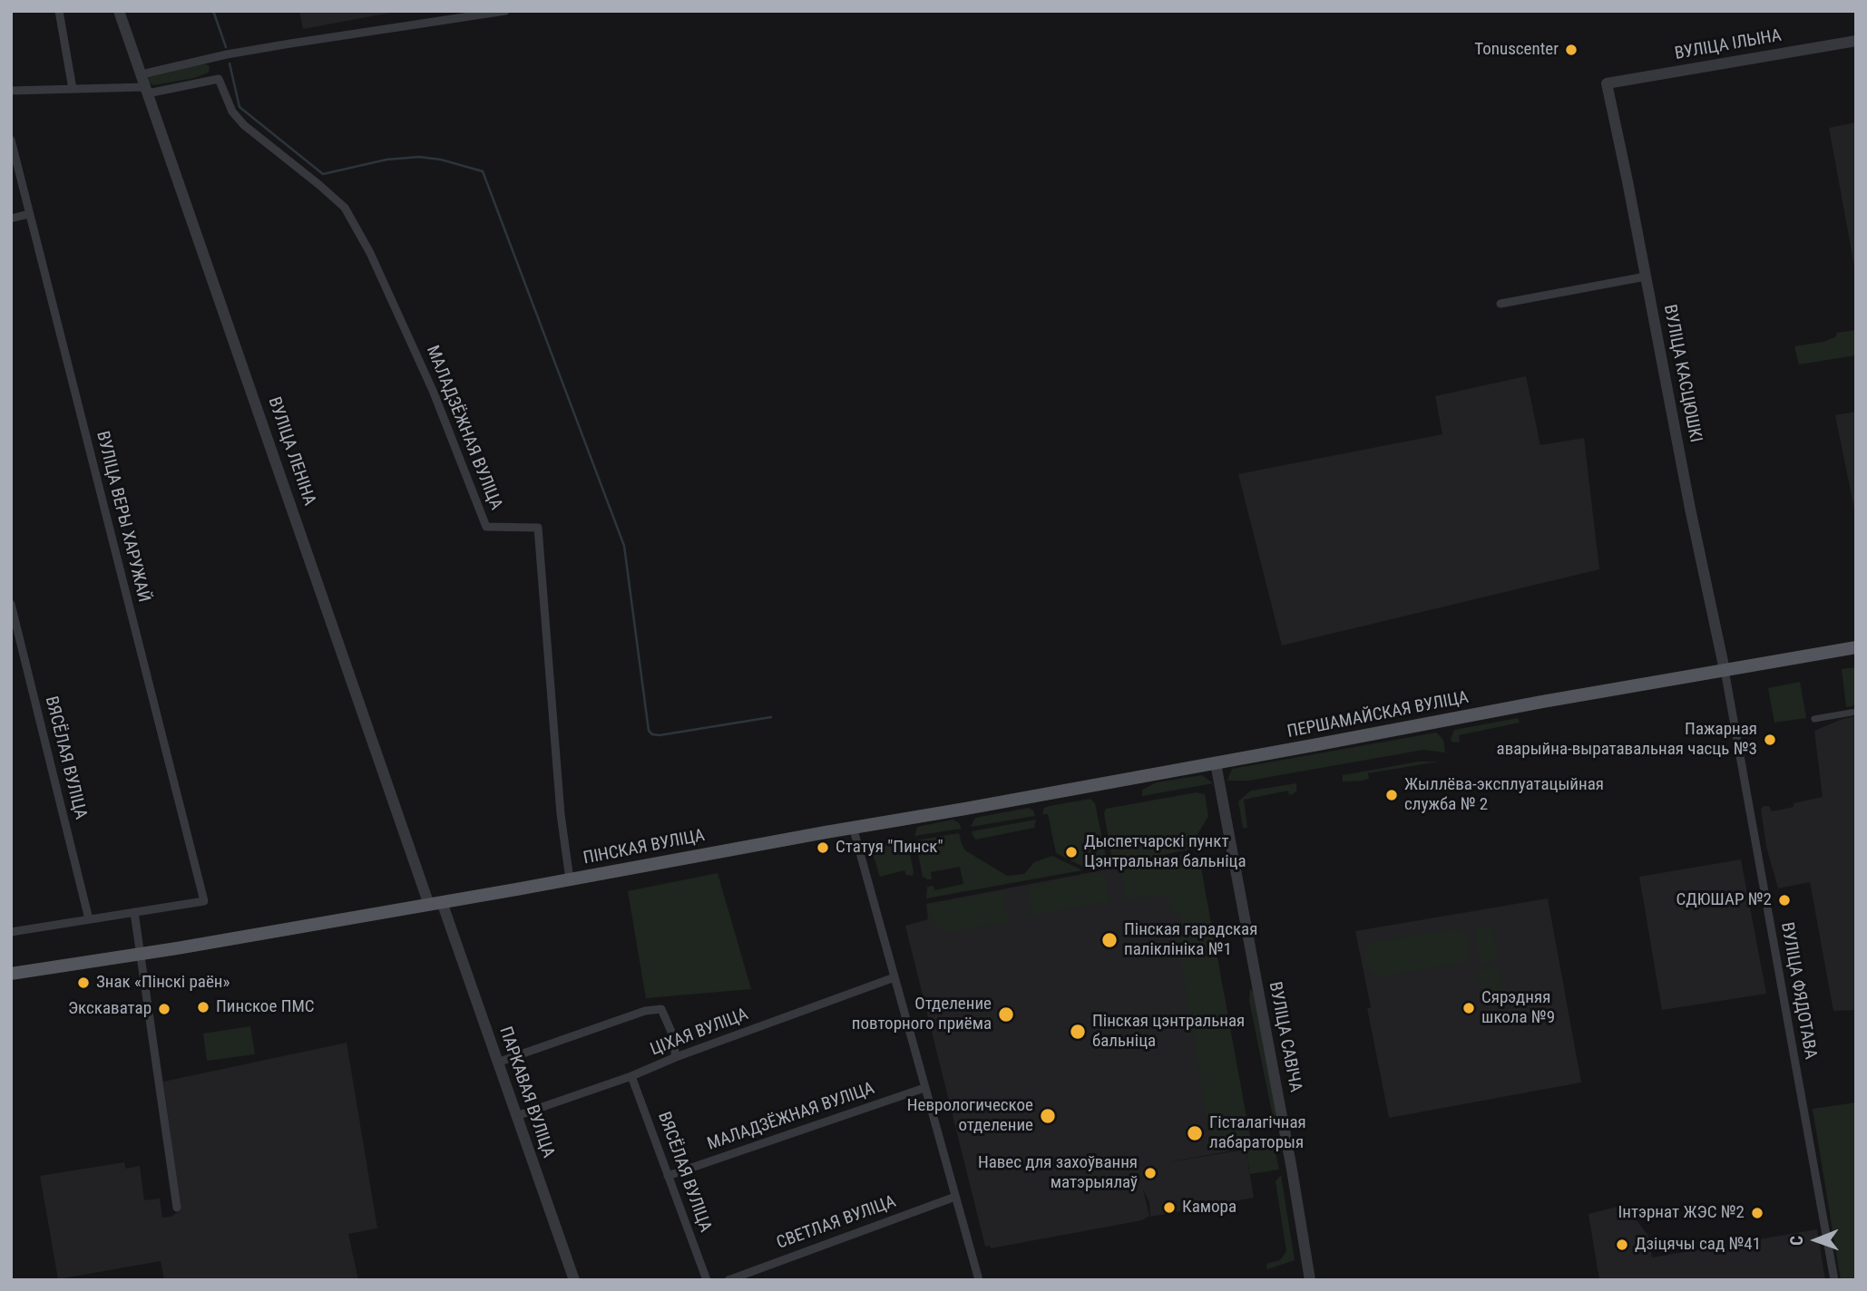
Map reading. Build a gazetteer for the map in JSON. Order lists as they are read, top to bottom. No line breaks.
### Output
{"streets":{"main road":["ПЕРШАМАЙСКАЯ ВУЛІЦА","ПІНСКАЯ ВУЛІЦА"],"street":["ВУЛІЦА ІЛЬІНА","ВУЛІЦА КАСЦЮШКІ","МАЛАДЗЁЖНАЯ ВУЛІЦА","ВУЛІЦА ЛЕНІНА","ВУЛІЦА ВЕРЫ ХАРУЖАЙ","ВЯСЁЛАЯ ВУЛІЦА","ВУЛІЦА ФЯДОТАВА","ЦІХАЯ ВУЛІЦА","ВУЛІЦА САВІЧА","ПАРКАВАЯ ВУЛІЦА","СВЕТЛАЯ ВУЛІЦА"]},"crossings":[["ВУЛІЦА ІЛЬІНА","ВУЛІЦА КАСЦЮШКІ"],["ВУЛІЦА КАСЦЮШКІ","ПЕРШАМАЙСКАЯ ВУЛІЦА"],["ВУЛІЦА КАСЦЮШКІ","ВУЛІЦА ФЯДОТАВА"],["МАЛАДЗЁЖНАЯ ВУЛІЦА","ВУЛІЦА ЛЕНІНА"],["МАЛАДЗЁЖНАЯ ВУЛІЦА","ВЯСЁЛАЯ ВУЛІЦА"],["МАЛАДЗЁЖНАЯ ВУЛІЦА","ПІНСКАЯ ВУЛІЦА"],["ВУЛІЦА ЛЕНІНА","ПІНСКАЯ ВУЛІЦА"],["ВУЛІЦА ЛЕНІНА","ПАРКАВАЯ ВУЛІЦА"],["ПЕРШАМАЙСКАЯ ВУЛІЦА","ПІНСКАЯ ВУЛІЦА"],["ПЕРШАМАЙСКАЯ ВУЛІЦА","ВУЛІЦА ФЯДОТАВА"],["ПЕРШАМАЙСКАЯ ВУЛІЦА","ВУЛІЦА САВІЧА"],["ВЯСЁЛАЯ ВУЛІЦА","ЦІХАЯ ВУЛІЦА"],["ЦІХАЯ ВУЛІЦА","ПАРКАВАЯ ВУЛІЦА"]],"places":["Tonuscenter","Пажарная аварыйна-выратавальная часць №3","Жыллёва-эксплуатацыйная служба № 2","Статуя \"Пинск\"","Дыспетчарскі пункт Цэнтральная бальніца","СДЮШАР №2","Пінская гарадская паліклініка №1","Знак «Пінскі раён»","Пинское ПМС","Сярэдняя школа №9","Экскаватар","Отделение повторного приёма","Пінская цэнтральная бальніца","Неврологическое отделение","Гісталагічная лабараторыя","Навес для захоўвання матэрыялаў","Камора","Інтэрнат ЖЭС №2","Дзіцячы сад №41"],"north":"left"}
